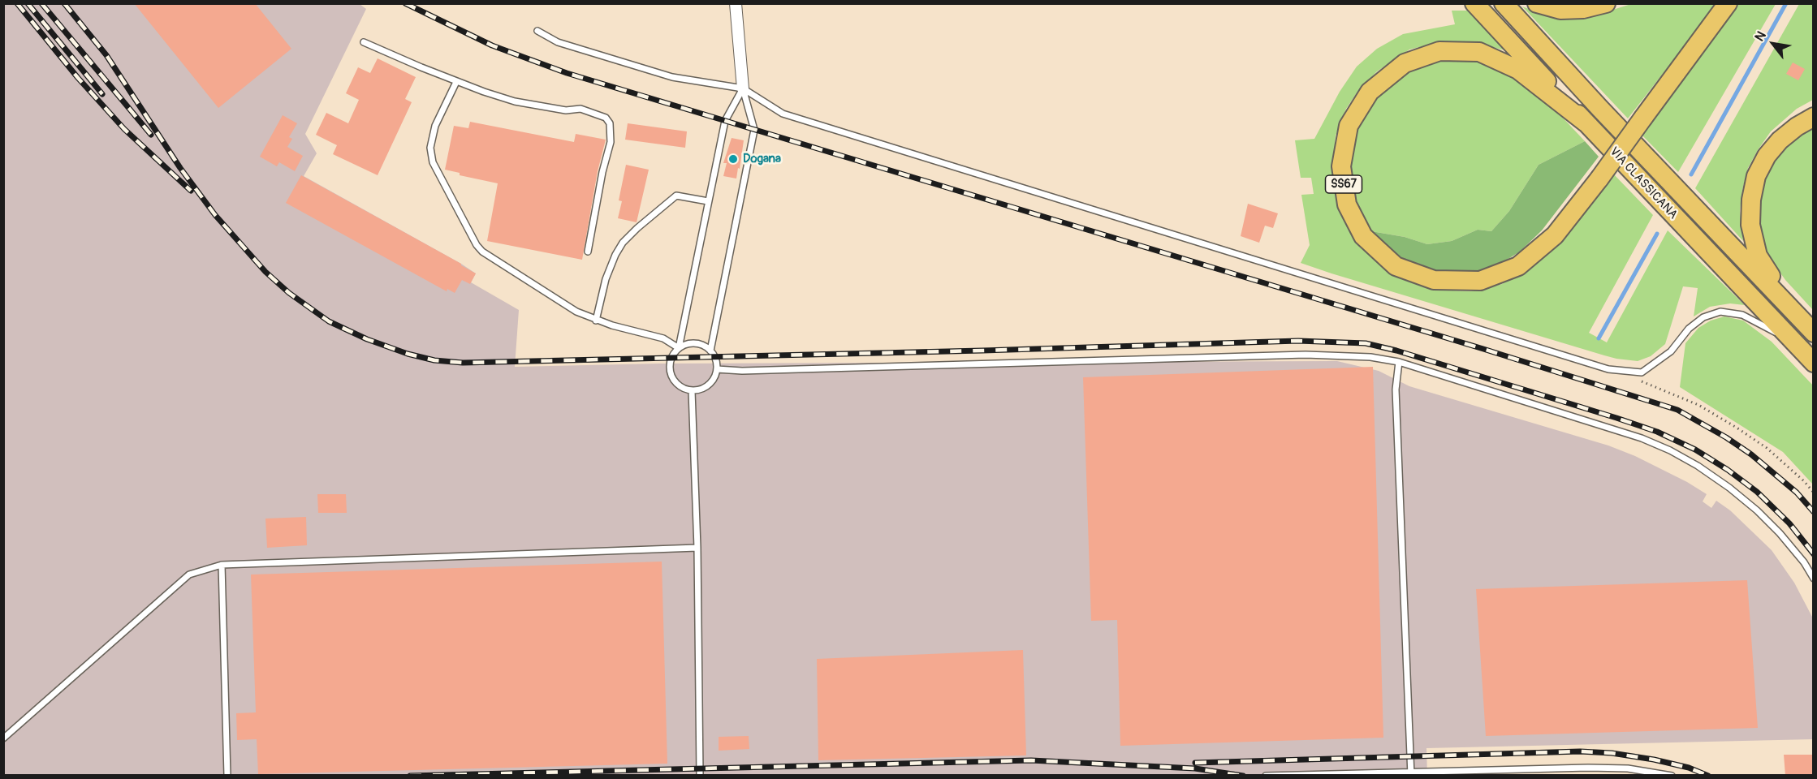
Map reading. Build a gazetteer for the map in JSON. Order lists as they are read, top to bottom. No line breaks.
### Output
{"streets":{"highway":["VIA CLASSICANA","SS67"]},"crossings":[["VIA CLASSICANA","SS67"]],"places":["Dogana"],"north":"top left"}
